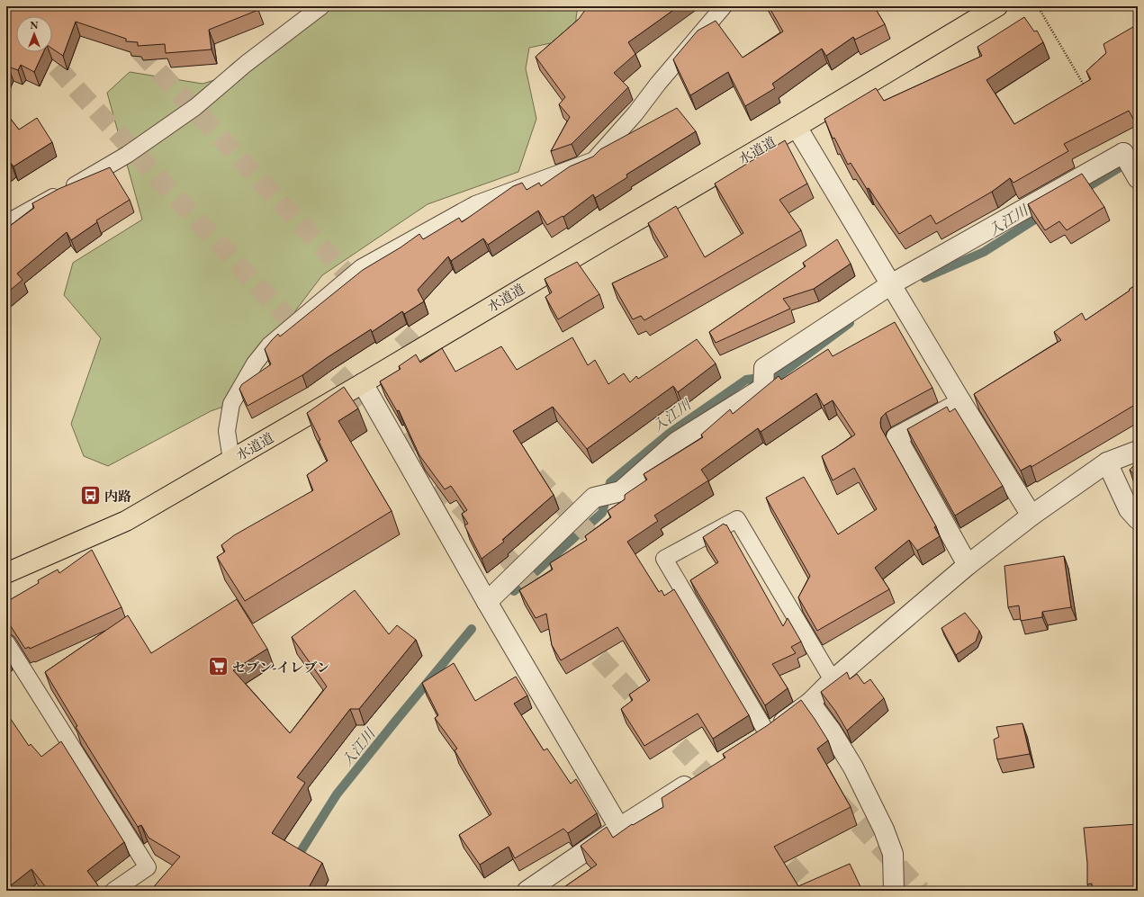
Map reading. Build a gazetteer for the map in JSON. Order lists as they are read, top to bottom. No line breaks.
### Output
{"streets":{"main road":["水道道"]},"water":["入江川"],"places":{"bus stop":["内路"],"supermarket":["セブン-イレブン"]},"north":"top"}
